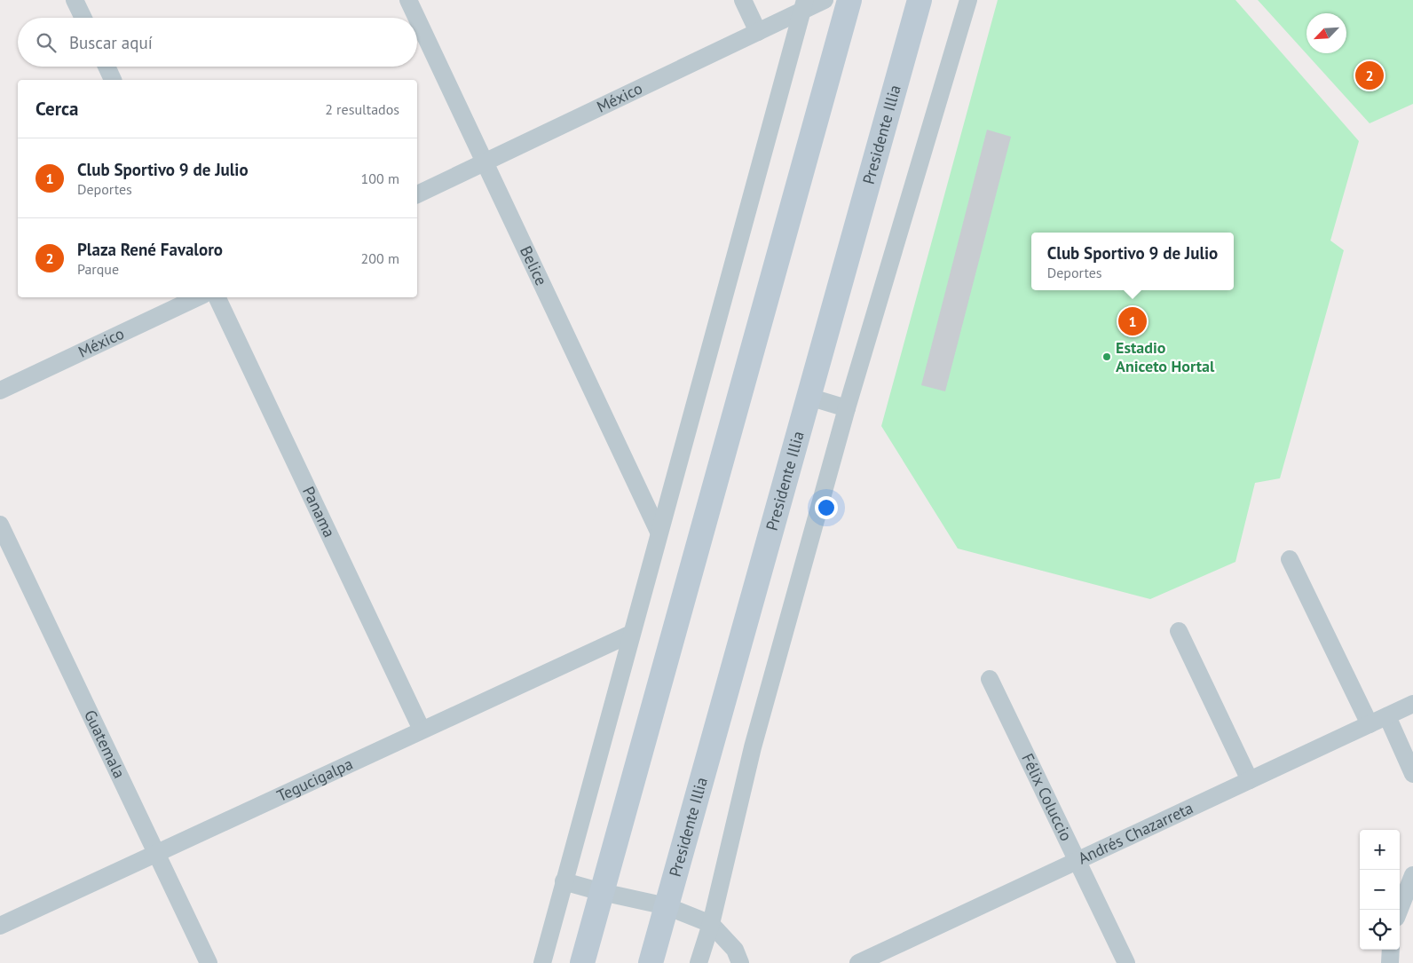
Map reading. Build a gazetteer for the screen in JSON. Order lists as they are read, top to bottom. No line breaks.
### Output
{"streets":{"main road":["Presidente Illia"],"street":["México","Belice","Panama","Guatemala","Tegucigalpa","Félix Coluccio","Andrés Chazarreta"]},"crossings":[["México","Belice"],["Panama","Tegucigalpa"],["Guatemala","Tegucigalpa"],["Félix Coluccio","Andrés Chazarreta"]],"places":["Estadio Aniceto Hortal"],"north":"bottom left","page":{"search":"Buscar aquí","pins":["2","1"],"heading":["Cerca","2 resultados"],"list":[{"mark":"1","name":"Club Sportivo 9 de Julio","note":"Deportes","value":"100 m"},{"mark":"2","name":"Plaza René Favaloro","note":"Parque","value":"200 m"}],"popup":["Club Sportivo 9 de Julio","Deportes"],"map_buttons":["+","−"]}}
